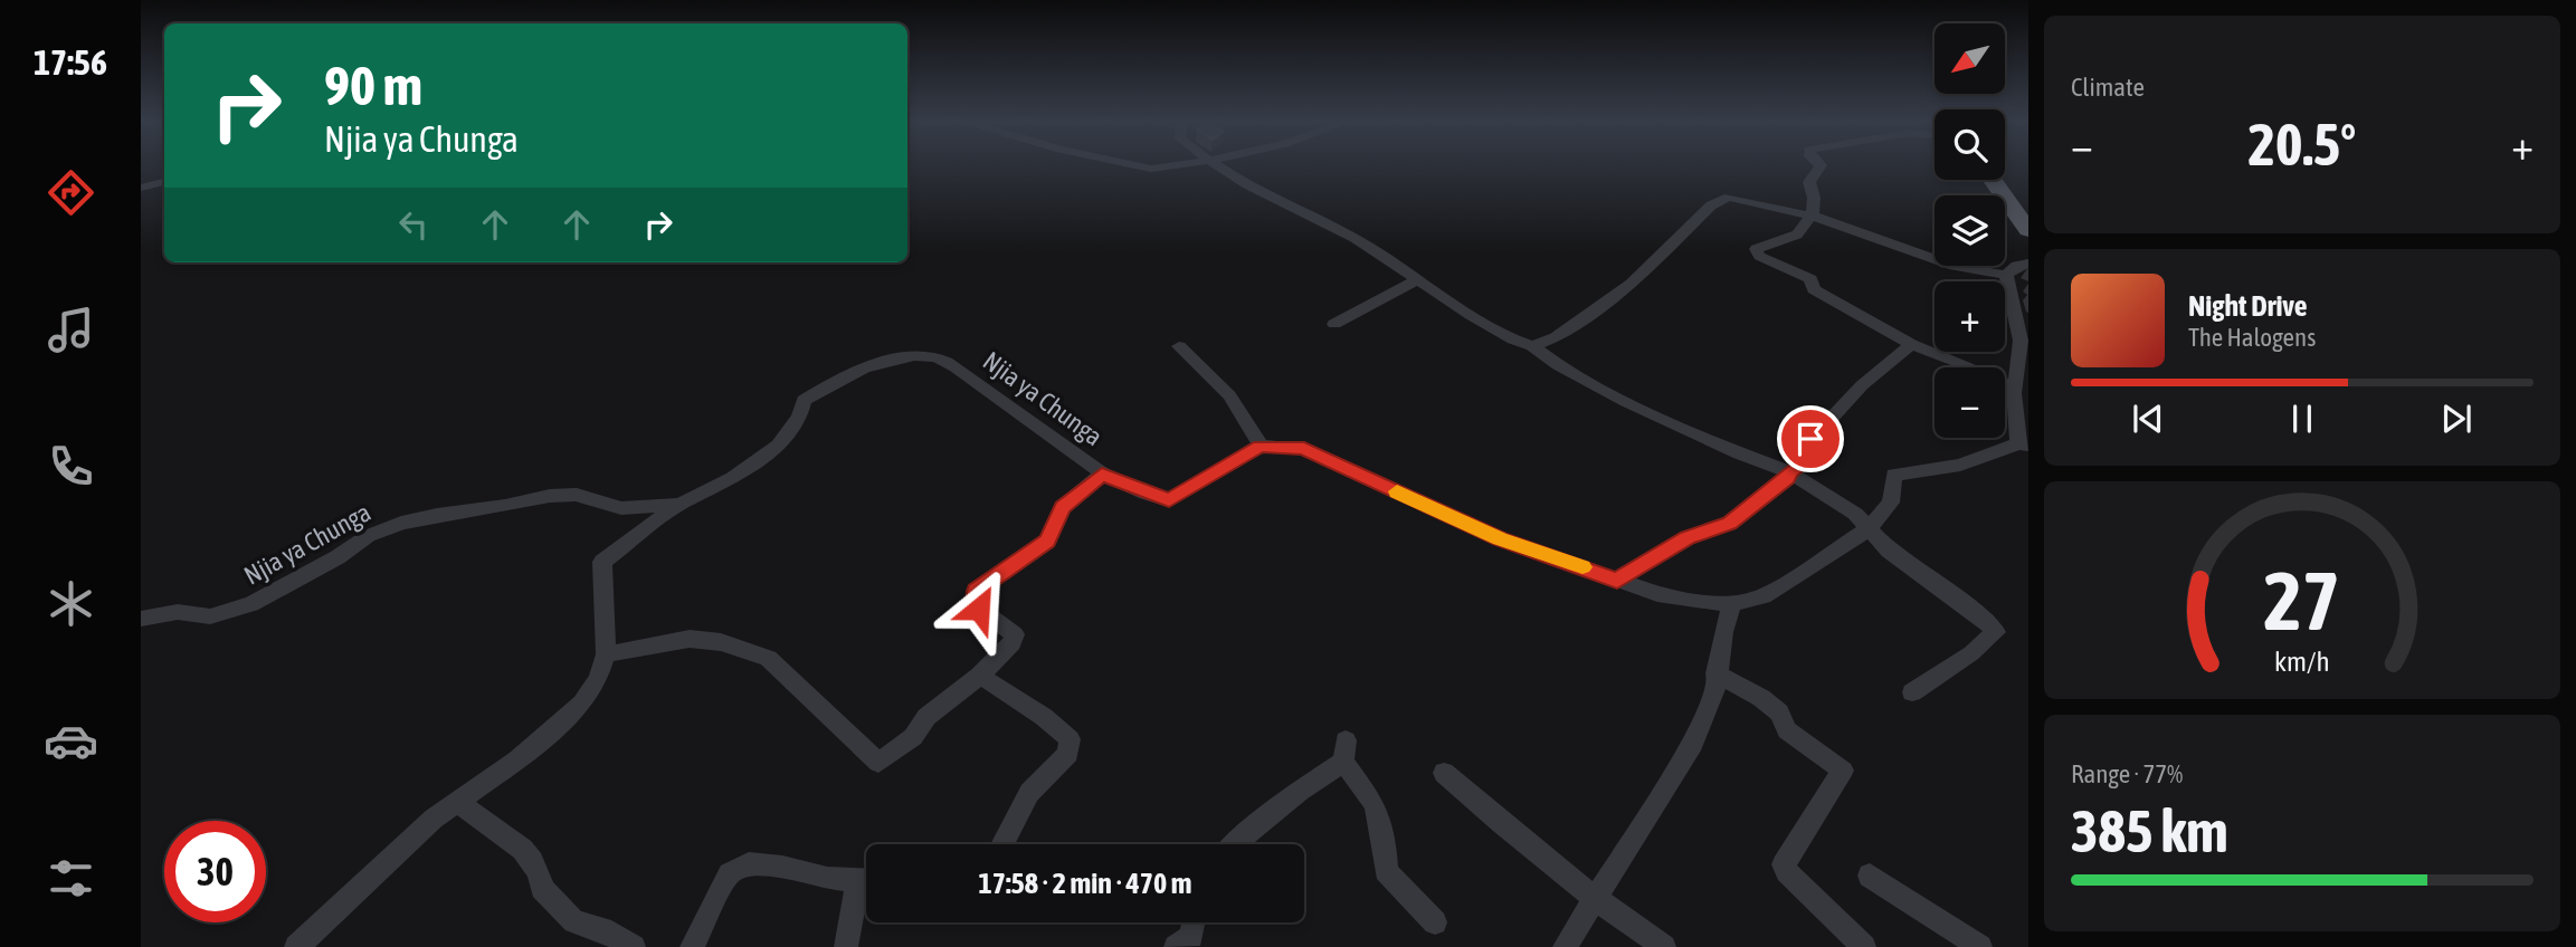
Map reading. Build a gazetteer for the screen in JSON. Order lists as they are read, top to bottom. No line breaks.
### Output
{"streets":{"street":["Njia ya Chunga"]},"north":"bottom left","page":{"tabs":"17:56","tile":["Climate",["Range · 77%","385 km"]],"map_buttons":["+","−"],"turn":["90 m","Njia ya Chunga"],"heat":["−","20.5°","+"],"song":["Night Drive","The Halogens"],"limit":"30","trip":"17:58 · 2 min · 470 m","gauge":["27","km/h"]}}
